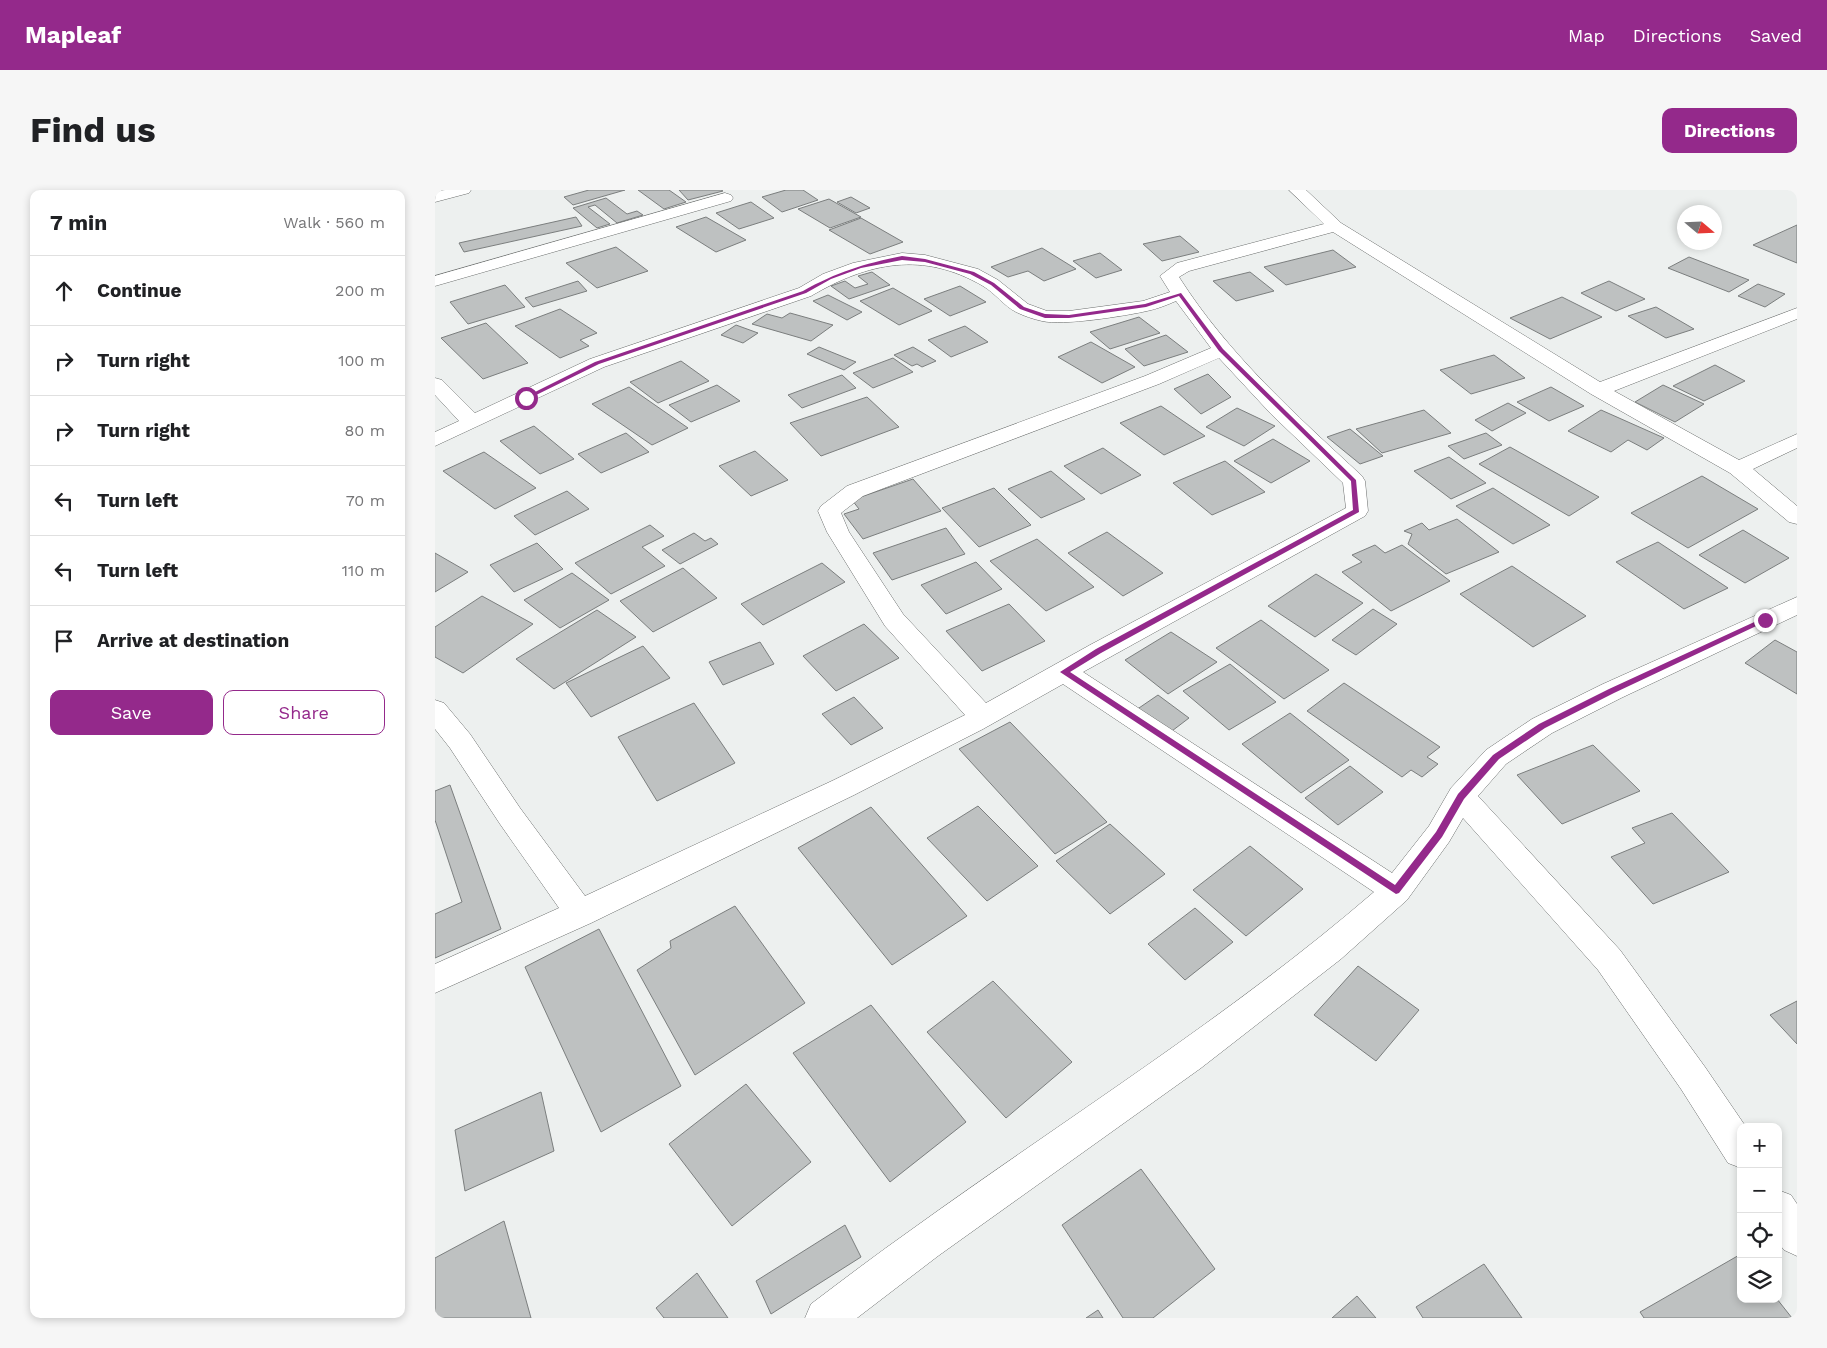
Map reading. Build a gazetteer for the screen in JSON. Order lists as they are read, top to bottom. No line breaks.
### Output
{"north":"right","page":{"header":"Mapleaf","nav":["Map","Directions","Saved"],"buttons":["Directions",["Save","Share"]],"title":"Find us","heading":["7 min","Walk · 560 m"],"list":[["Continue","200 m"],["Turn right","100 m"],["Turn right","80 m"],["Turn left","70 m"],["Turn left","110 m"],"Arrive at destination"],"map_buttons":["+","−"]}}
